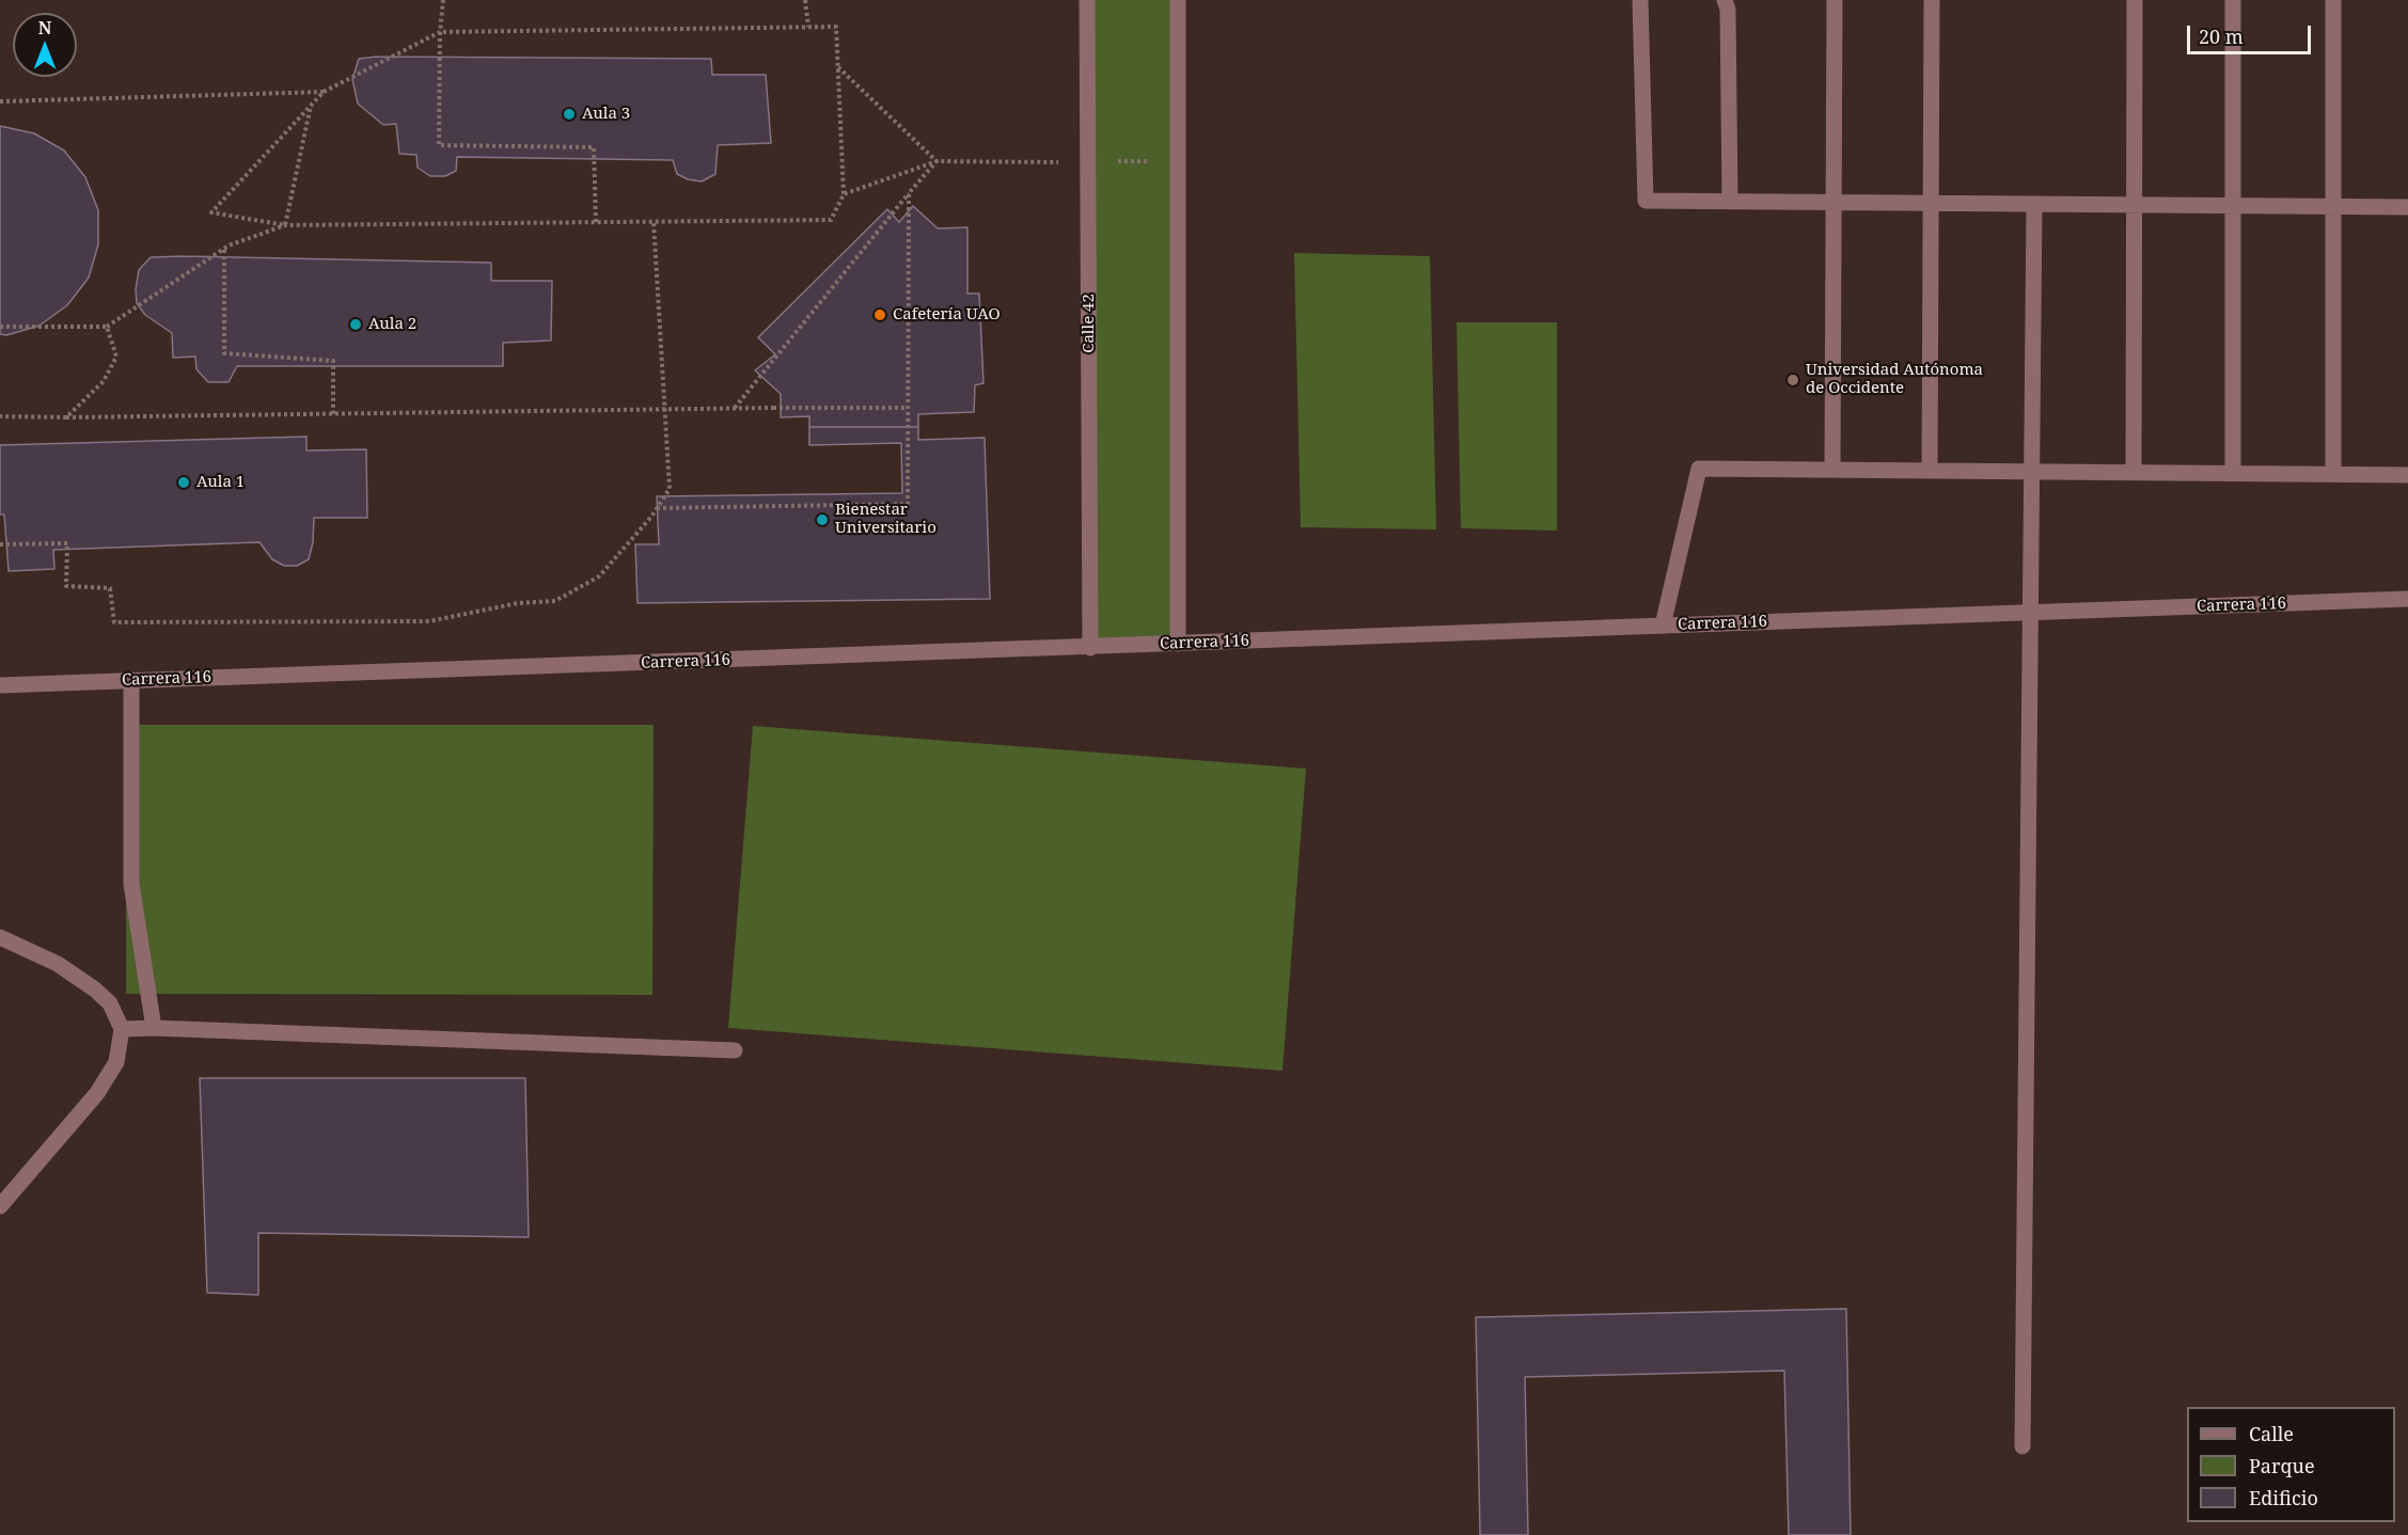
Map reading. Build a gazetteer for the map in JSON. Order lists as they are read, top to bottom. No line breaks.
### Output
{"streets":{"street":["Calle 42","Carrera 116"]},"crossings":[["Calle 42","Carrera 116"]],"places":["Aula 3","Cafetería UAO","Aula 2","Universidad Autónoma de Occidente","Aula 1","Bienestar Universitario"],"legend":["Calle","Parque","Edificio"],"scale_bar":"20 m","north":"top"}
